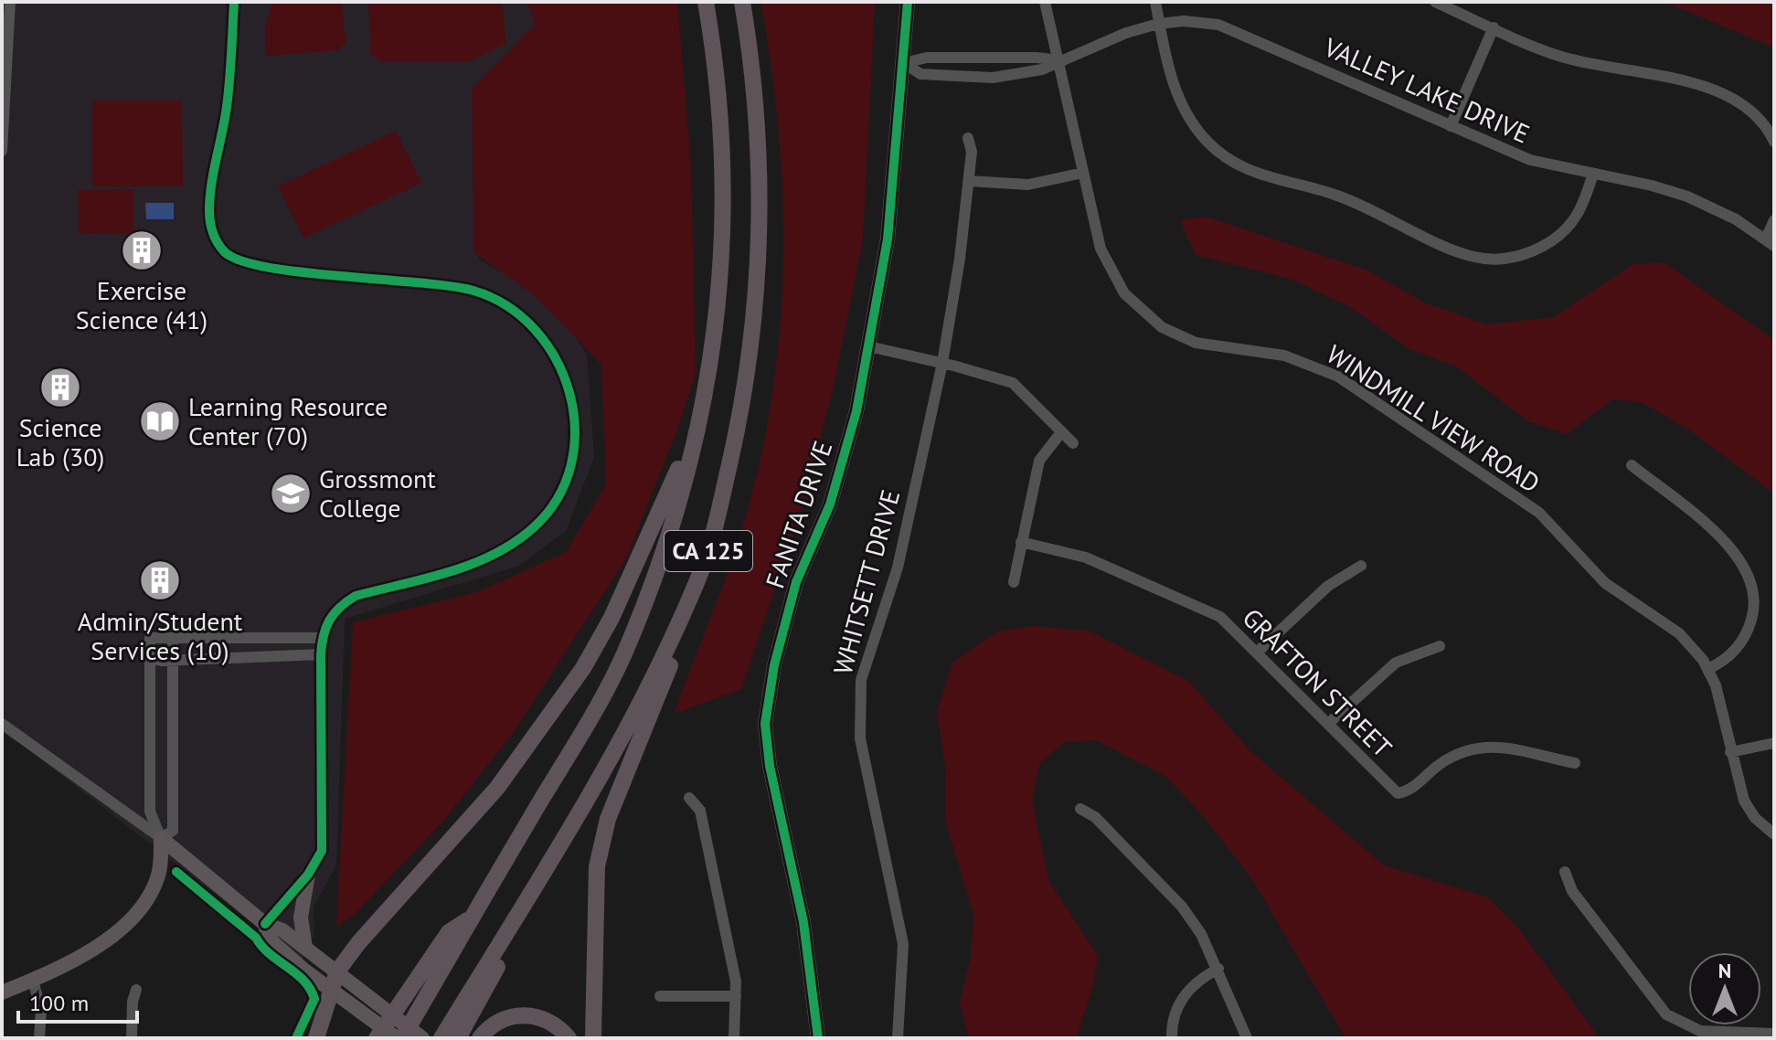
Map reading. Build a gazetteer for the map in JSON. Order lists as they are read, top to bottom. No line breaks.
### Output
{"streets":{"highway":["CA 125"],"main road":["FANITA DRIVE"],"street":["VALLEY LAKE DRIVE","WINDMILL VIEW ROAD","WHITSETT DRIVE","GRAFTON STREET"]},"crossings":[["VALLEY LAKE DRIVE","WINDMILL VIEW ROAD"],["VALLEY LAKE DRIVE","FANITA DRIVE"]],"places":{"building":["Exercise Science (41)","Science Lab (30)","Admin/Student Services (10)"],"library":["Learning Resource Center (70)"],"school or university":["Grossmont College"]},"scale_bar":"100 m","north":"top"}
